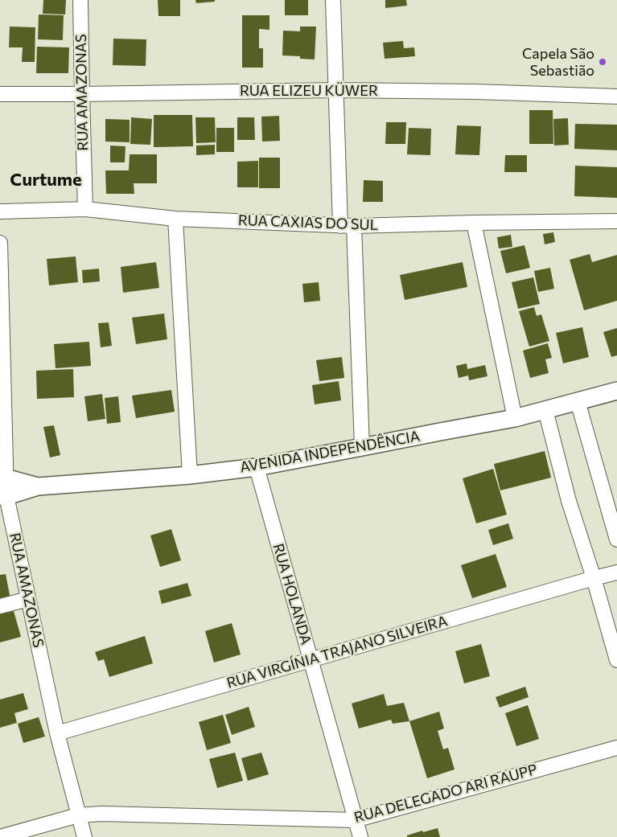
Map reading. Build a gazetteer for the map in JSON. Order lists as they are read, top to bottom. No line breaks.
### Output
{"streets":{"street":["RUA ELIZEU KÜWER","RUA AMAZONAS","RUA CAXIAS DO SUL","AVENIDA INDEPENDÊNCIA","RUA HOLANDA","RUA VIRGÍNIA TRAJANO SILVEIRA","RUA DELEGADO ARI RAUPP"]},"crossings":[["RUA ELIZEU KÜWER","RUA AMAZONAS"],["RUA AMAZONAS","RUA CAXIAS DO SUL"],["RUA AMAZONAS","AVENIDA INDEPENDÊNCIA"],["RUA AMAZONAS","RUA VIRGÍNIA TRAJANO SILVEIRA"],["RUA AMAZONAS","RUA DELEGADO ARI RAUPP"],["AVENIDA INDEPENDÊNCIA","RUA HOLANDA"],["RUA HOLANDA","RUA VIRGÍNIA TRAJANO SILVEIRA"],["RUA HOLANDA","RUA DELEGADO ARI RAUPP"]],"districts":["Curtume"],"places":["Capela São Sebastião"]}
